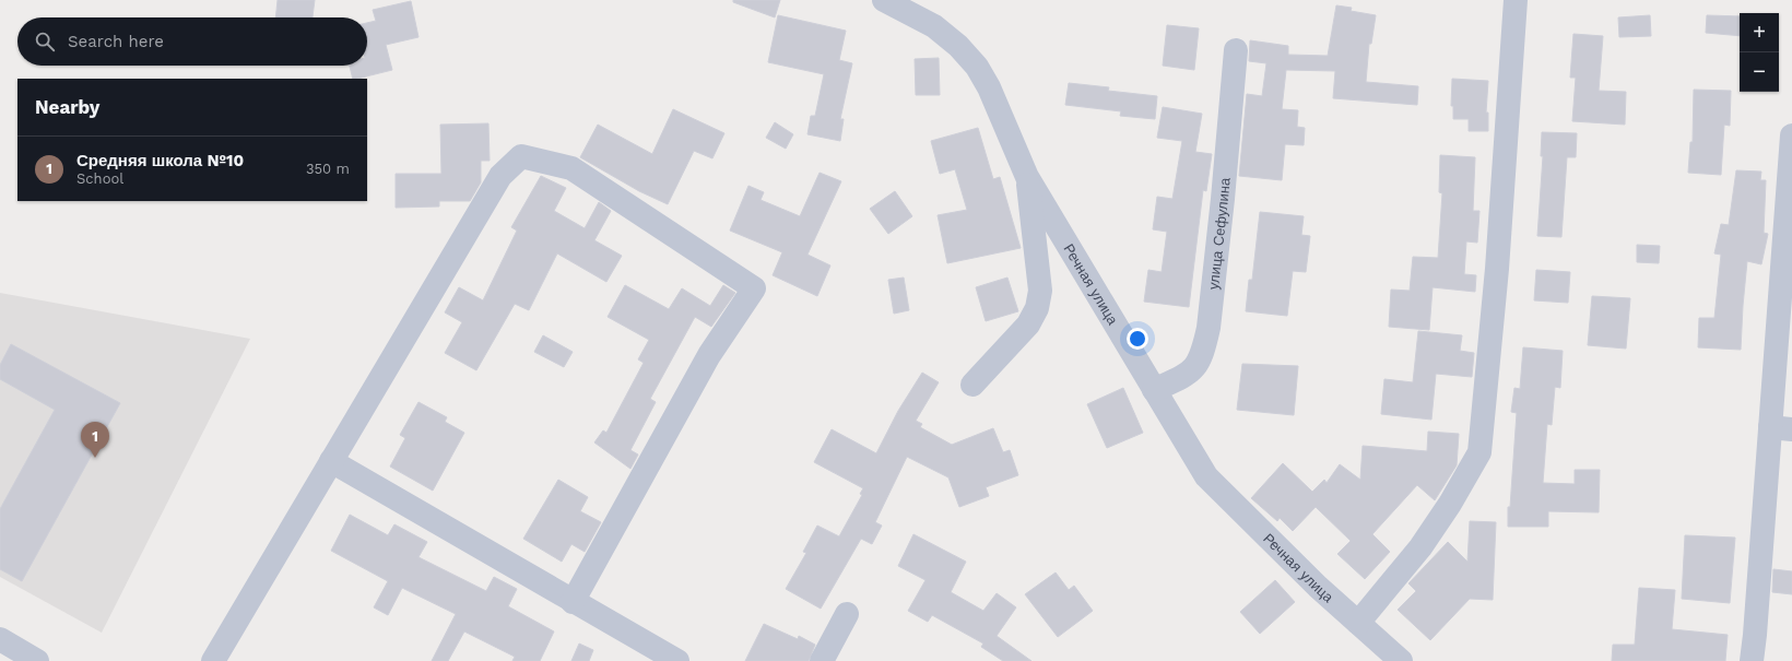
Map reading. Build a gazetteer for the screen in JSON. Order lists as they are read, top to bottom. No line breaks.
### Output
{"streets":{"street":["улица Сефулина","Речная улица"]},"crossings":[["улица Сефулина","Речная улица"]],"page":{"map_buttons":["+","−"],"search":"Search here","heading":"Nearby","list":[{"mark":"1","name":"Средняя школа №10","note":"School","value":"350 m"}],"pins":"1"}}
